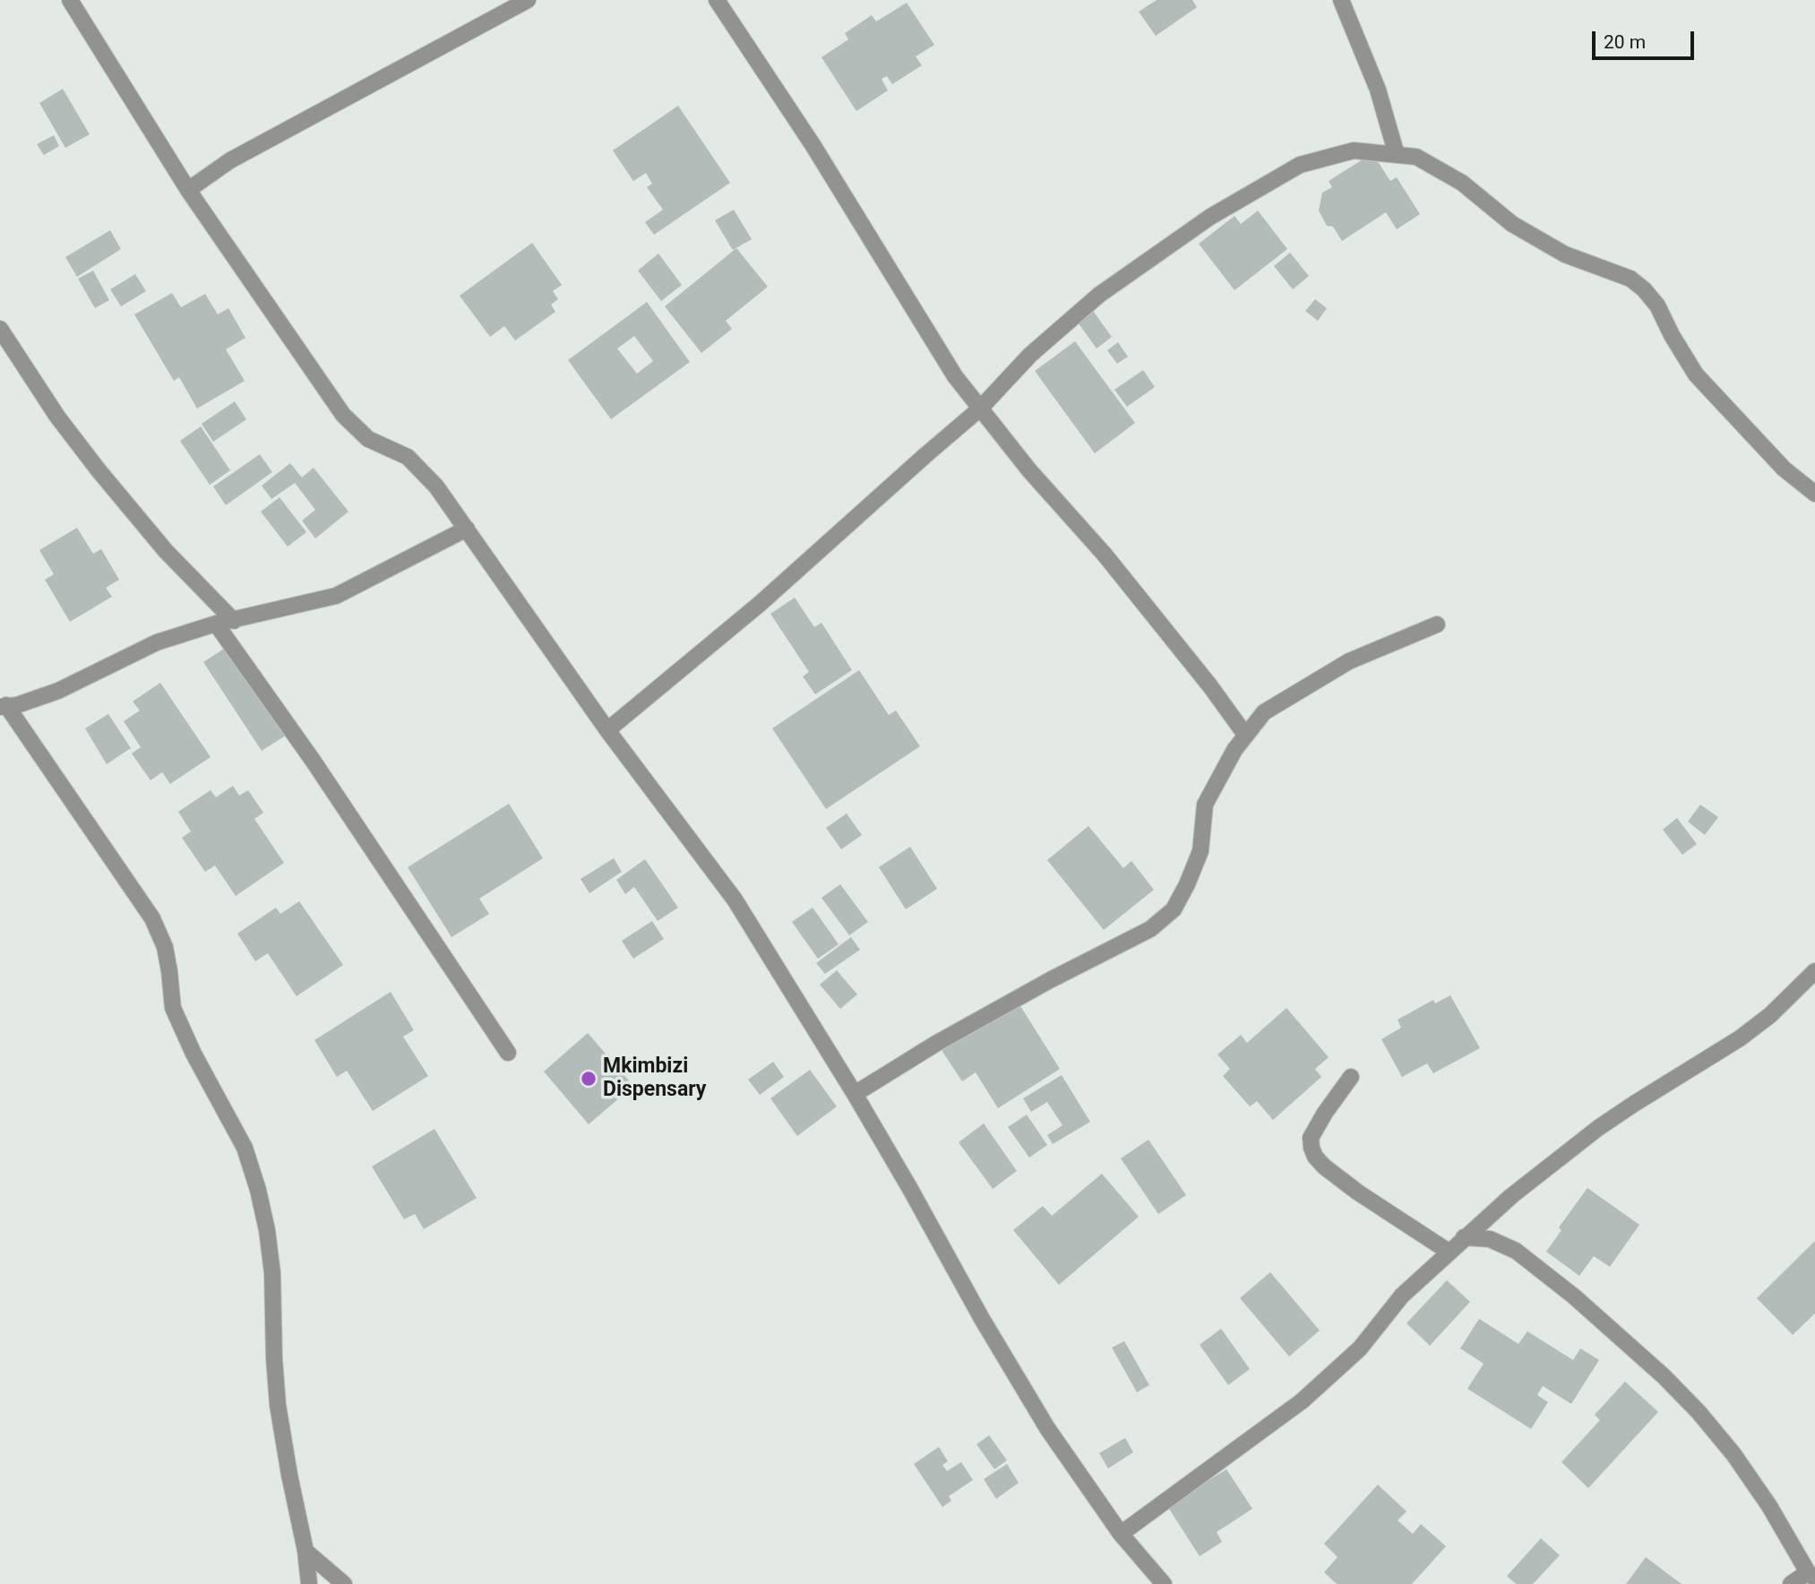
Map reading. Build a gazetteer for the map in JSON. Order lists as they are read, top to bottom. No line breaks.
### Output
{"places":["Mkimbizi Dispensary"],"scale_bar":"20 m"}
